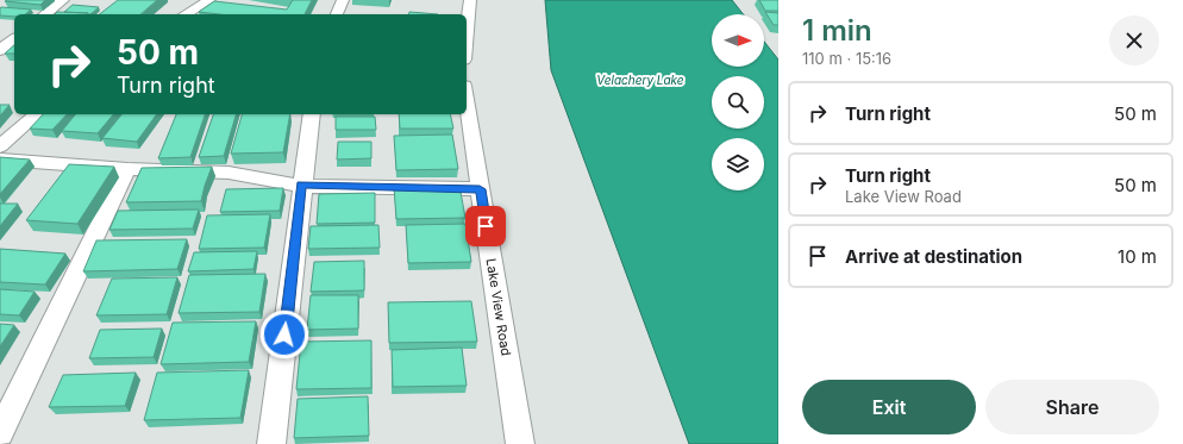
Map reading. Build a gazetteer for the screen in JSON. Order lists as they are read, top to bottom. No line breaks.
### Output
{"streets":{"street":["Lake View Road"]},"water":["Velachery Lake"],"north":"right","page":{"heading":["1 min","110 m · 15:16"],"turn":["50 m","Turn right"],"list":[{"name":"Turn right","value":"50 m"},{"name":"Turn right","note":"Lake View Road","value":"50 m"},{"name":"Arrive at destination","value":"10 m"}],"buttons":["Exit","Share"]}}
